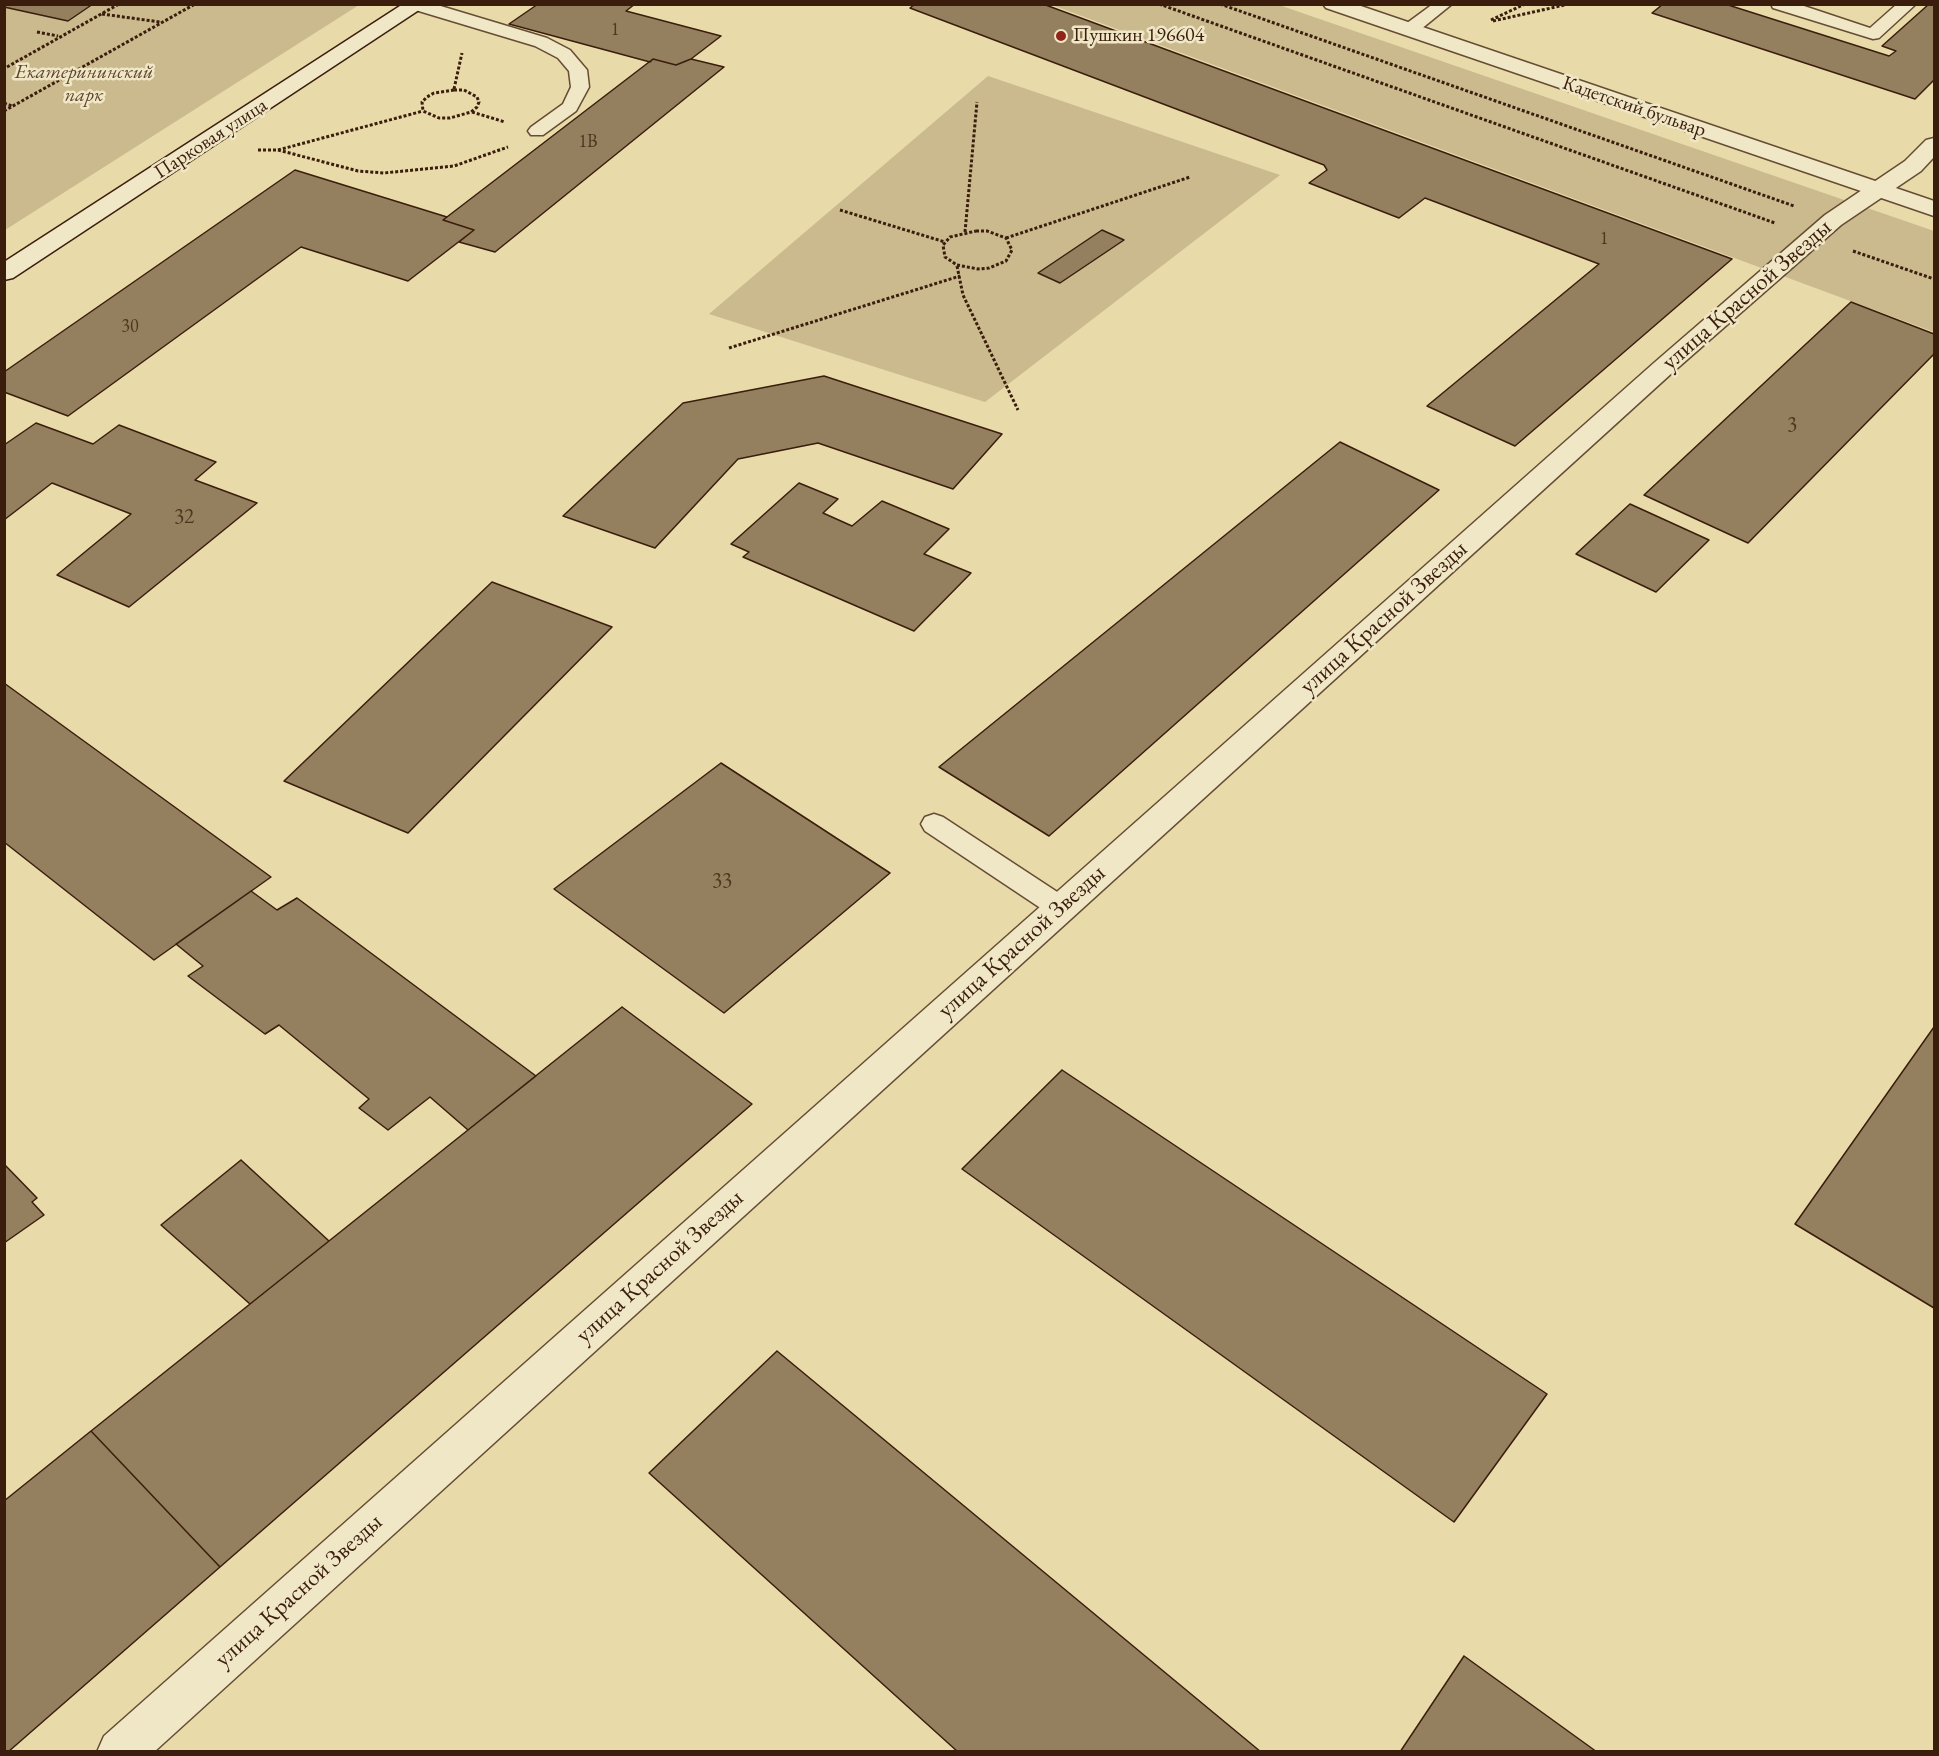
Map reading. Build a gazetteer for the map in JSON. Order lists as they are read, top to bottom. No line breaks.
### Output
{"streets":{"street":["Кадетский бульвар","Парковая улица","улица Красной Звезды"]},"crossings":[["Кадетский бульвар","улица Красной Звезды"]],"parks":["Екатерининский парк"],"places":["Пушкин 196604"],"house_numbers":["1","1В","1","30","3","32","33"]}
